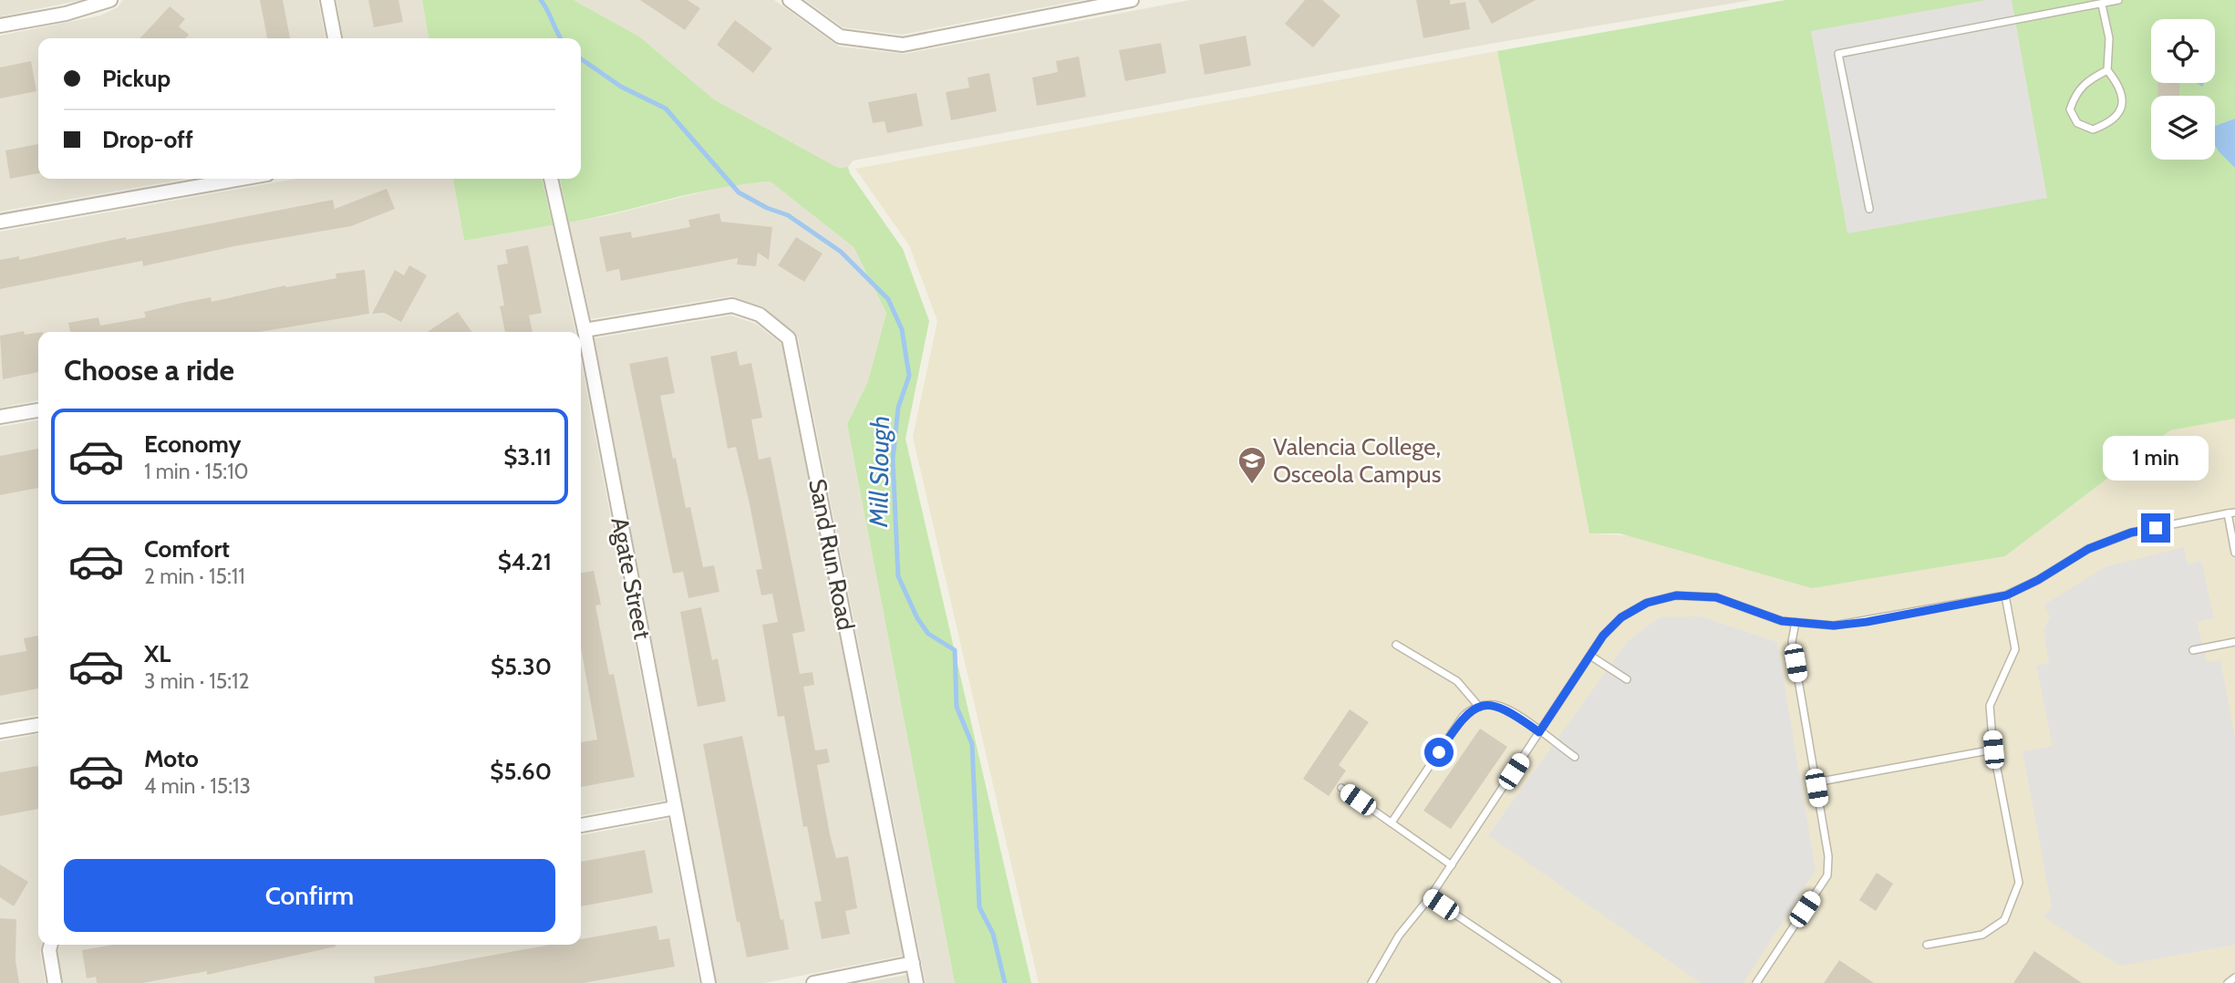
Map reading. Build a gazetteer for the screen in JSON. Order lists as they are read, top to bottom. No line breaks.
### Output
{"streets":{"street":["Sand Run Road","Agate Street"]},"crossings":[["Sand Run Road","Agate Street"]],"water":["Mill Slough"],"places":{"school or university":["Valencia College, Osceola Campus"]},"page":{"banner":["Pickup","Drop-off"],"heading":"Choose a ride","list":[{"name":"Economy","note":"1 min · 15:10","value":"$3.11"},{"name":"Comfort","note":"2 min · 15:11","value":"$4.21"},{"name":"XL","note":"3 min · 15:12","value":"$5.30"},{"name":"Moto","note":"4 min · 15:13","value":"$5.60"}],"bubble":"1 min","buttons":"Confirm"}}
